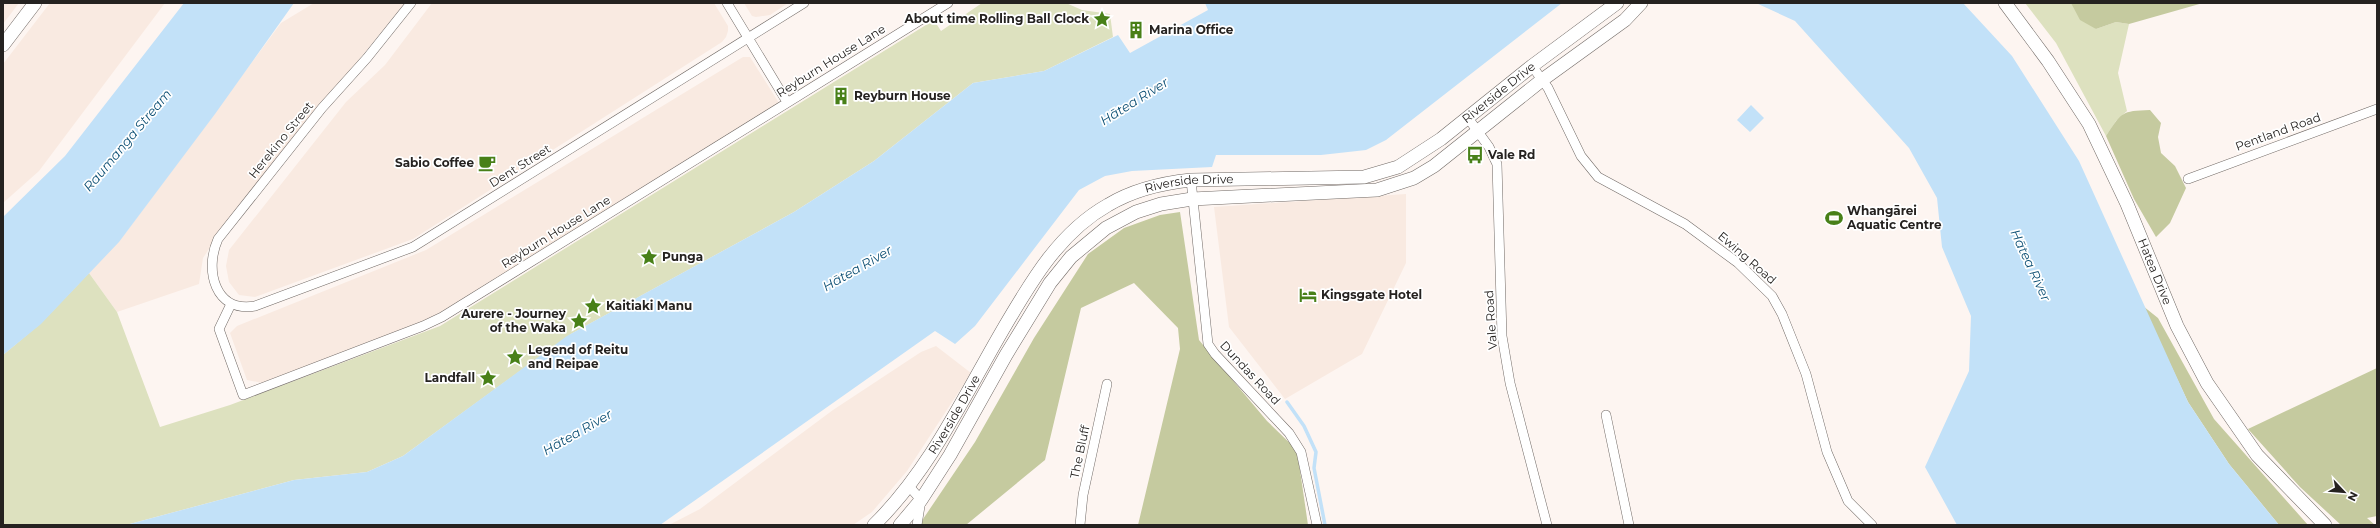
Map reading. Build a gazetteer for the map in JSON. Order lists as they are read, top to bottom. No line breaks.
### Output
{"streets":{"main road":["Riverside Drive","Hatea Drive"],"street":["Reyburn House Lane","Pentland Road","Herekino Street","Dent Street","Ewing Road","Vale Road","Dundas Road","The Bluff"]},"crossings":[["Reyburn House Lane","Herekino Street"],["Reyburn House Lane","Dent Street"],["Riverside Drive","Ewing Road"],["Riverside Drive","Vale Road"],["Riverside Drive","Dundas Road"],["Herekino Street","Dent Street"]],"water":["Hātea River","Raumanga Stream"],"places":{"place":["About time Rolling Ball Clock","Punga","Kaitiaki Manu","Aurere - Journey of the Waka","Legend of Reitu and Reipae","Landfall"],"building":["Marina Office","Reyburn House"],"bus stop":["Vale Rd"],"cafe":["Sabio Coffee"],"sports":["Whangārei Aquatic Centre"],"hotel":["Kingsgate Hotel"]},"north":"bottom right"}
